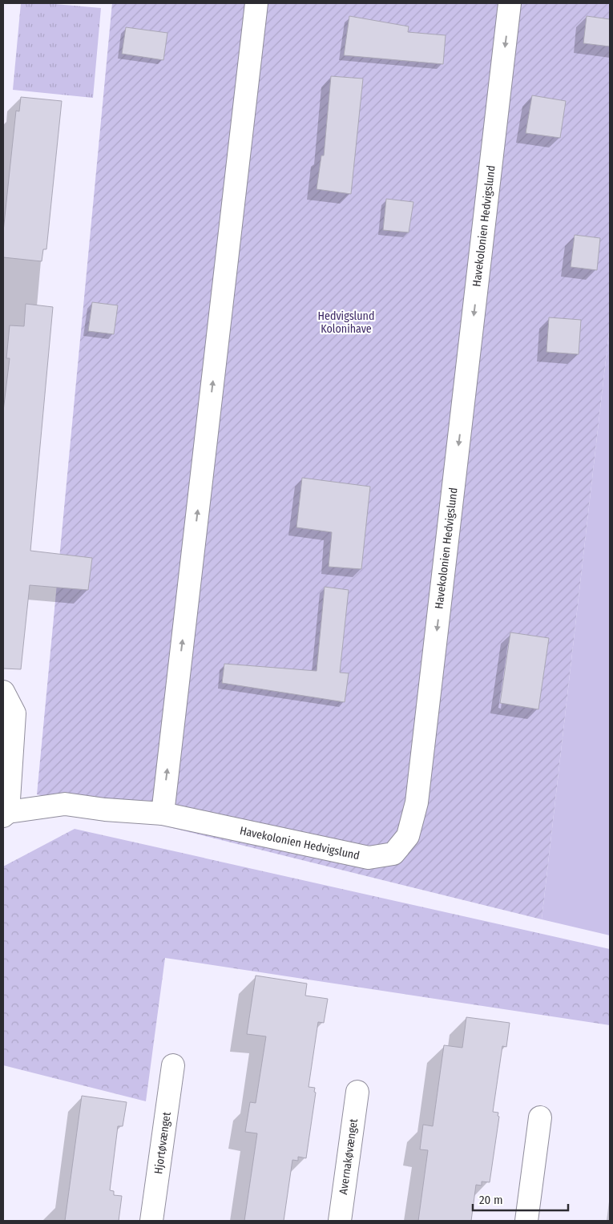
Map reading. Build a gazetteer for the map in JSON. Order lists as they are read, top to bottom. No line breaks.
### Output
{"streets":{"street":["Havekolonien Hedvigslund","Hjortøvænget","Avernakøvænget"]},"one_way":["Havekolonien Hedvigslund"],"parks":["Hedvigslund Kolonihave"],"scale_bar":"20 m"}
